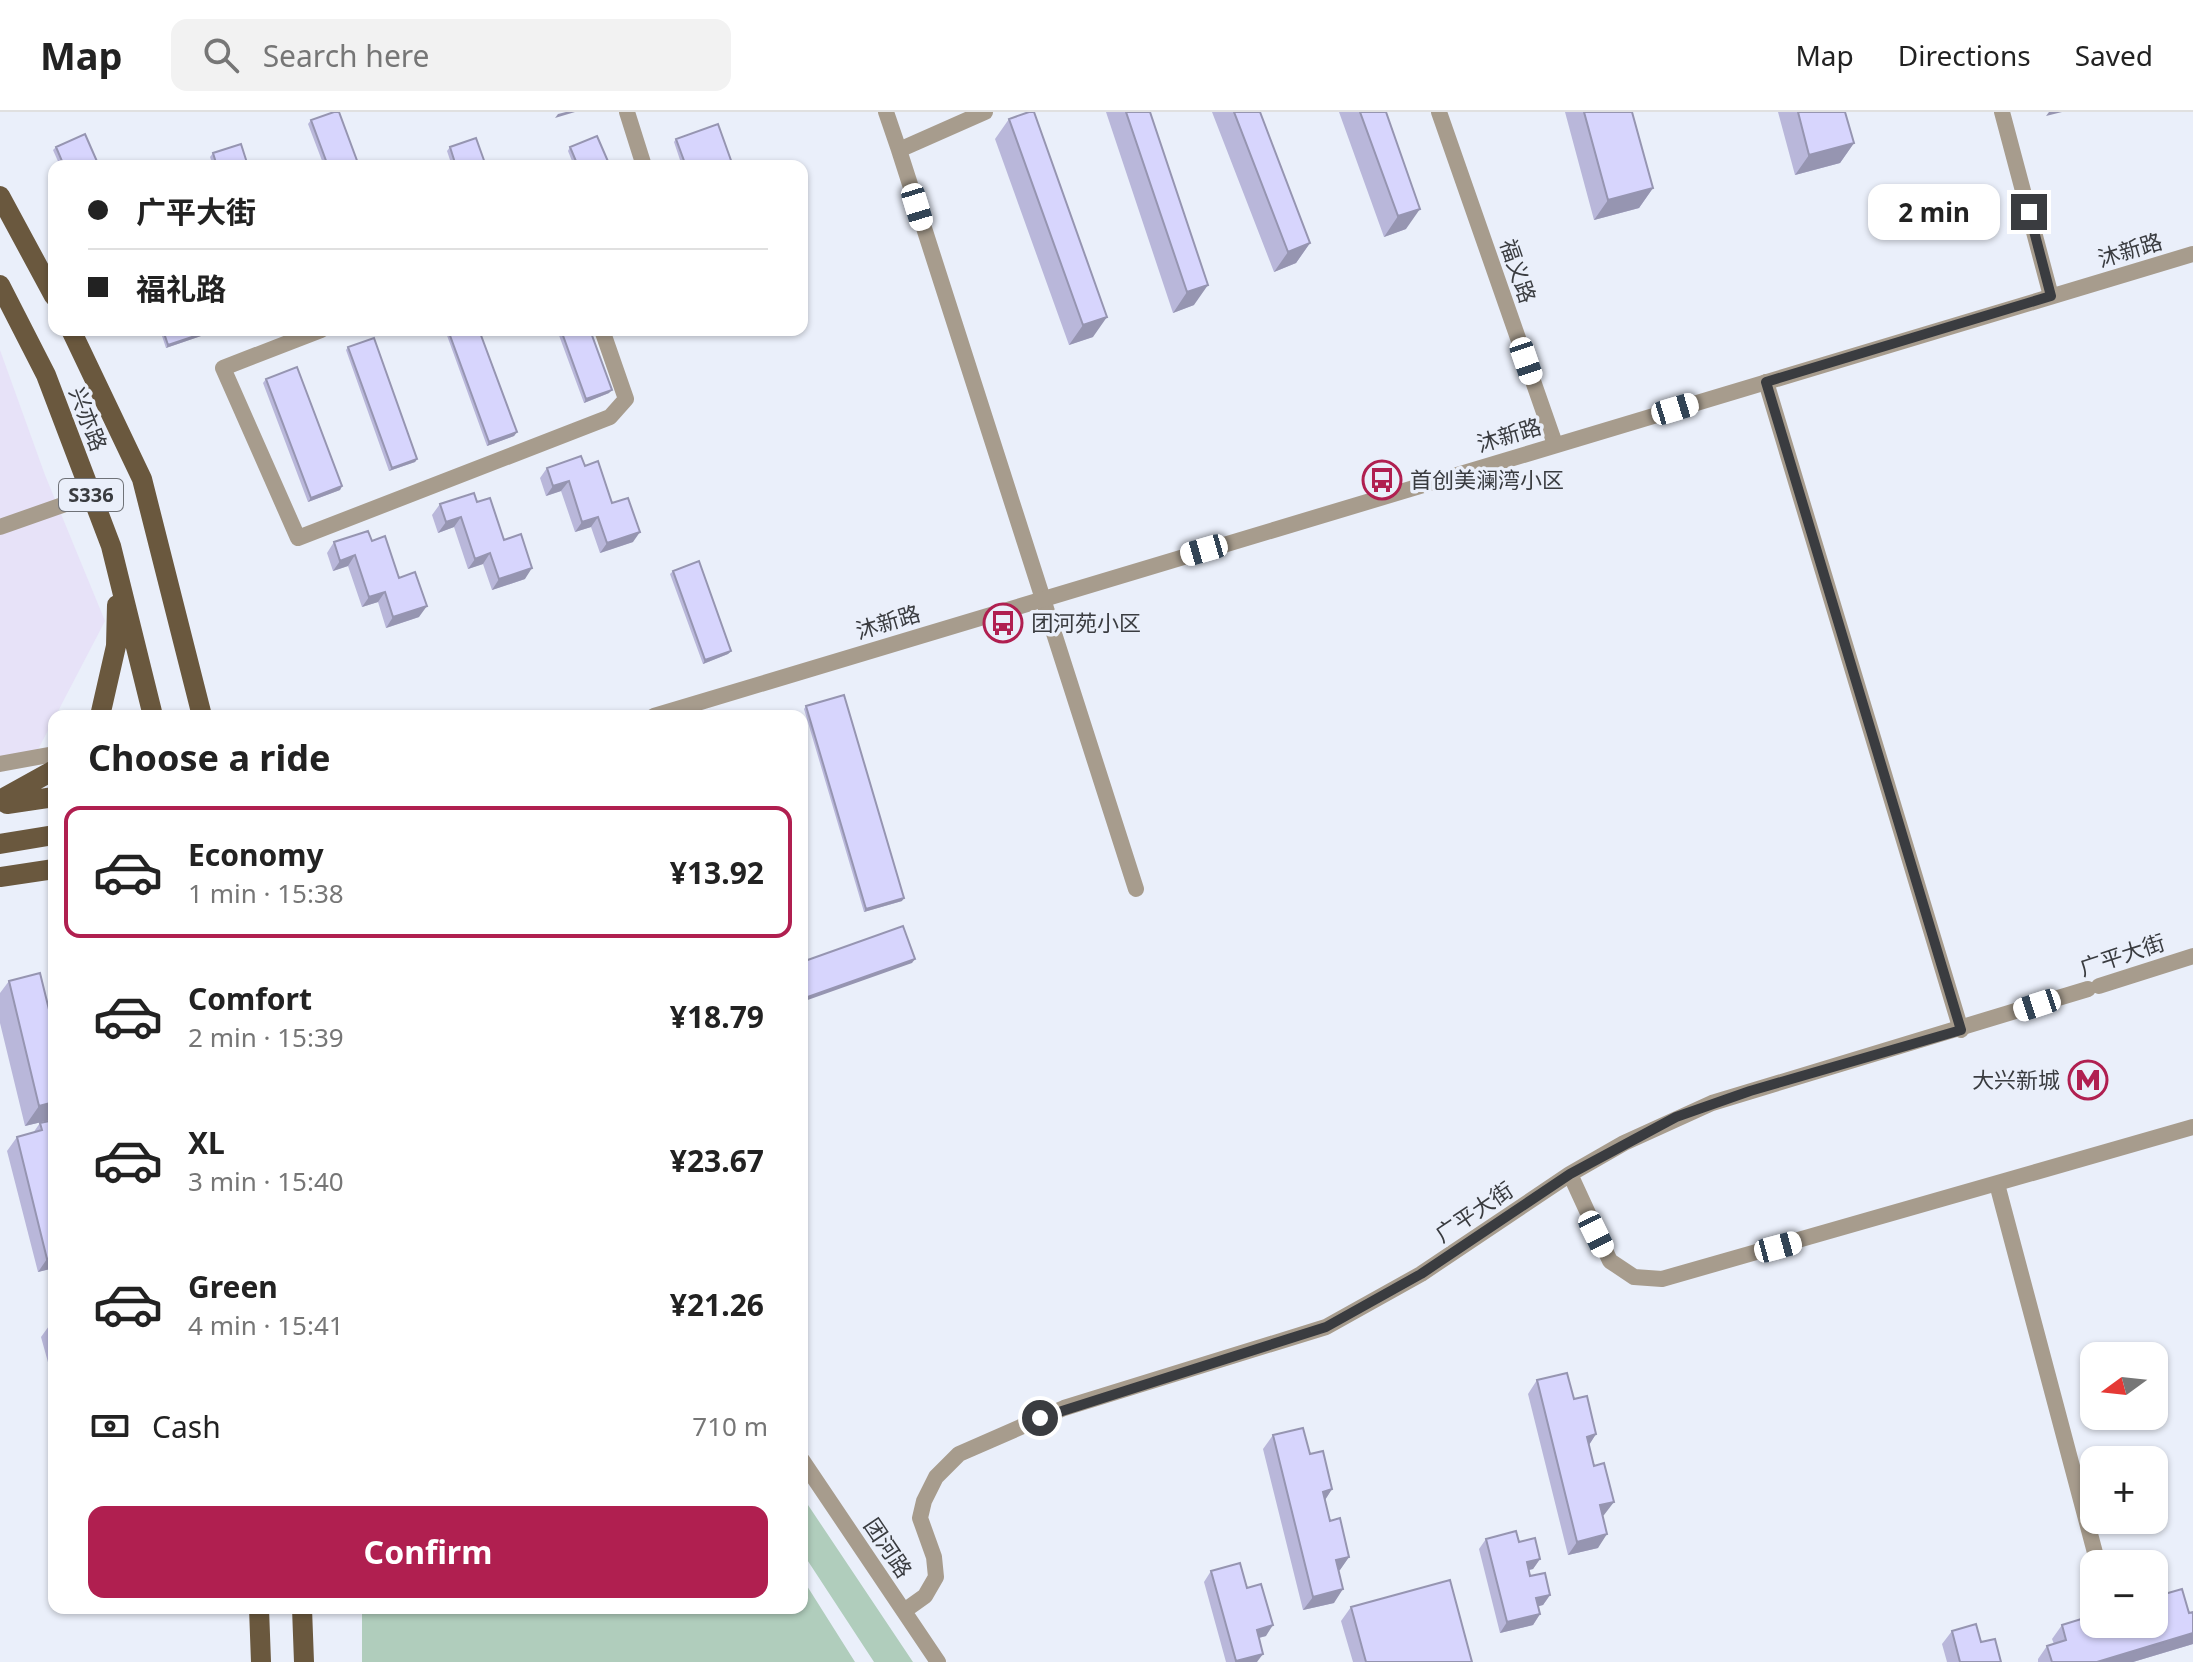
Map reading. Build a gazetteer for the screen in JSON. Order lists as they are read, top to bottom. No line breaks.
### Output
{"streets":{"main road":["兴亦路","S336"],"street":["沐新路","福义路","广平大街","团河路"]},"crossings":[["沐新路","福义路"],["广平大街","团河路"]],"places":{"bus stop":["首创美澜湾小区","团河苑小区"],"metro station":["大兴新城"]},"north":"left","page":{"header":"Map","search":"Search here","nav":["Map","Directions","Saved"],"banner":["广平大街","福礼路"],"bubble":"2 min","heading":"Choose a ride","list":[{"name":"Economy","note":"1 min · 15:38","value":"¥13.92"},{"name":"Comfort","note":"2 min · 15:39","value":"¥18.79"},{"name":"XL","note":"3 min · 15:40","value":"¥23.67"},{"name":"Green","note":"4 min · 15:41","value":"¥21.26"}],"map_buttons":["+","−"],"pay":["Cash","710 m"],"buttons":"Confirm"}}
